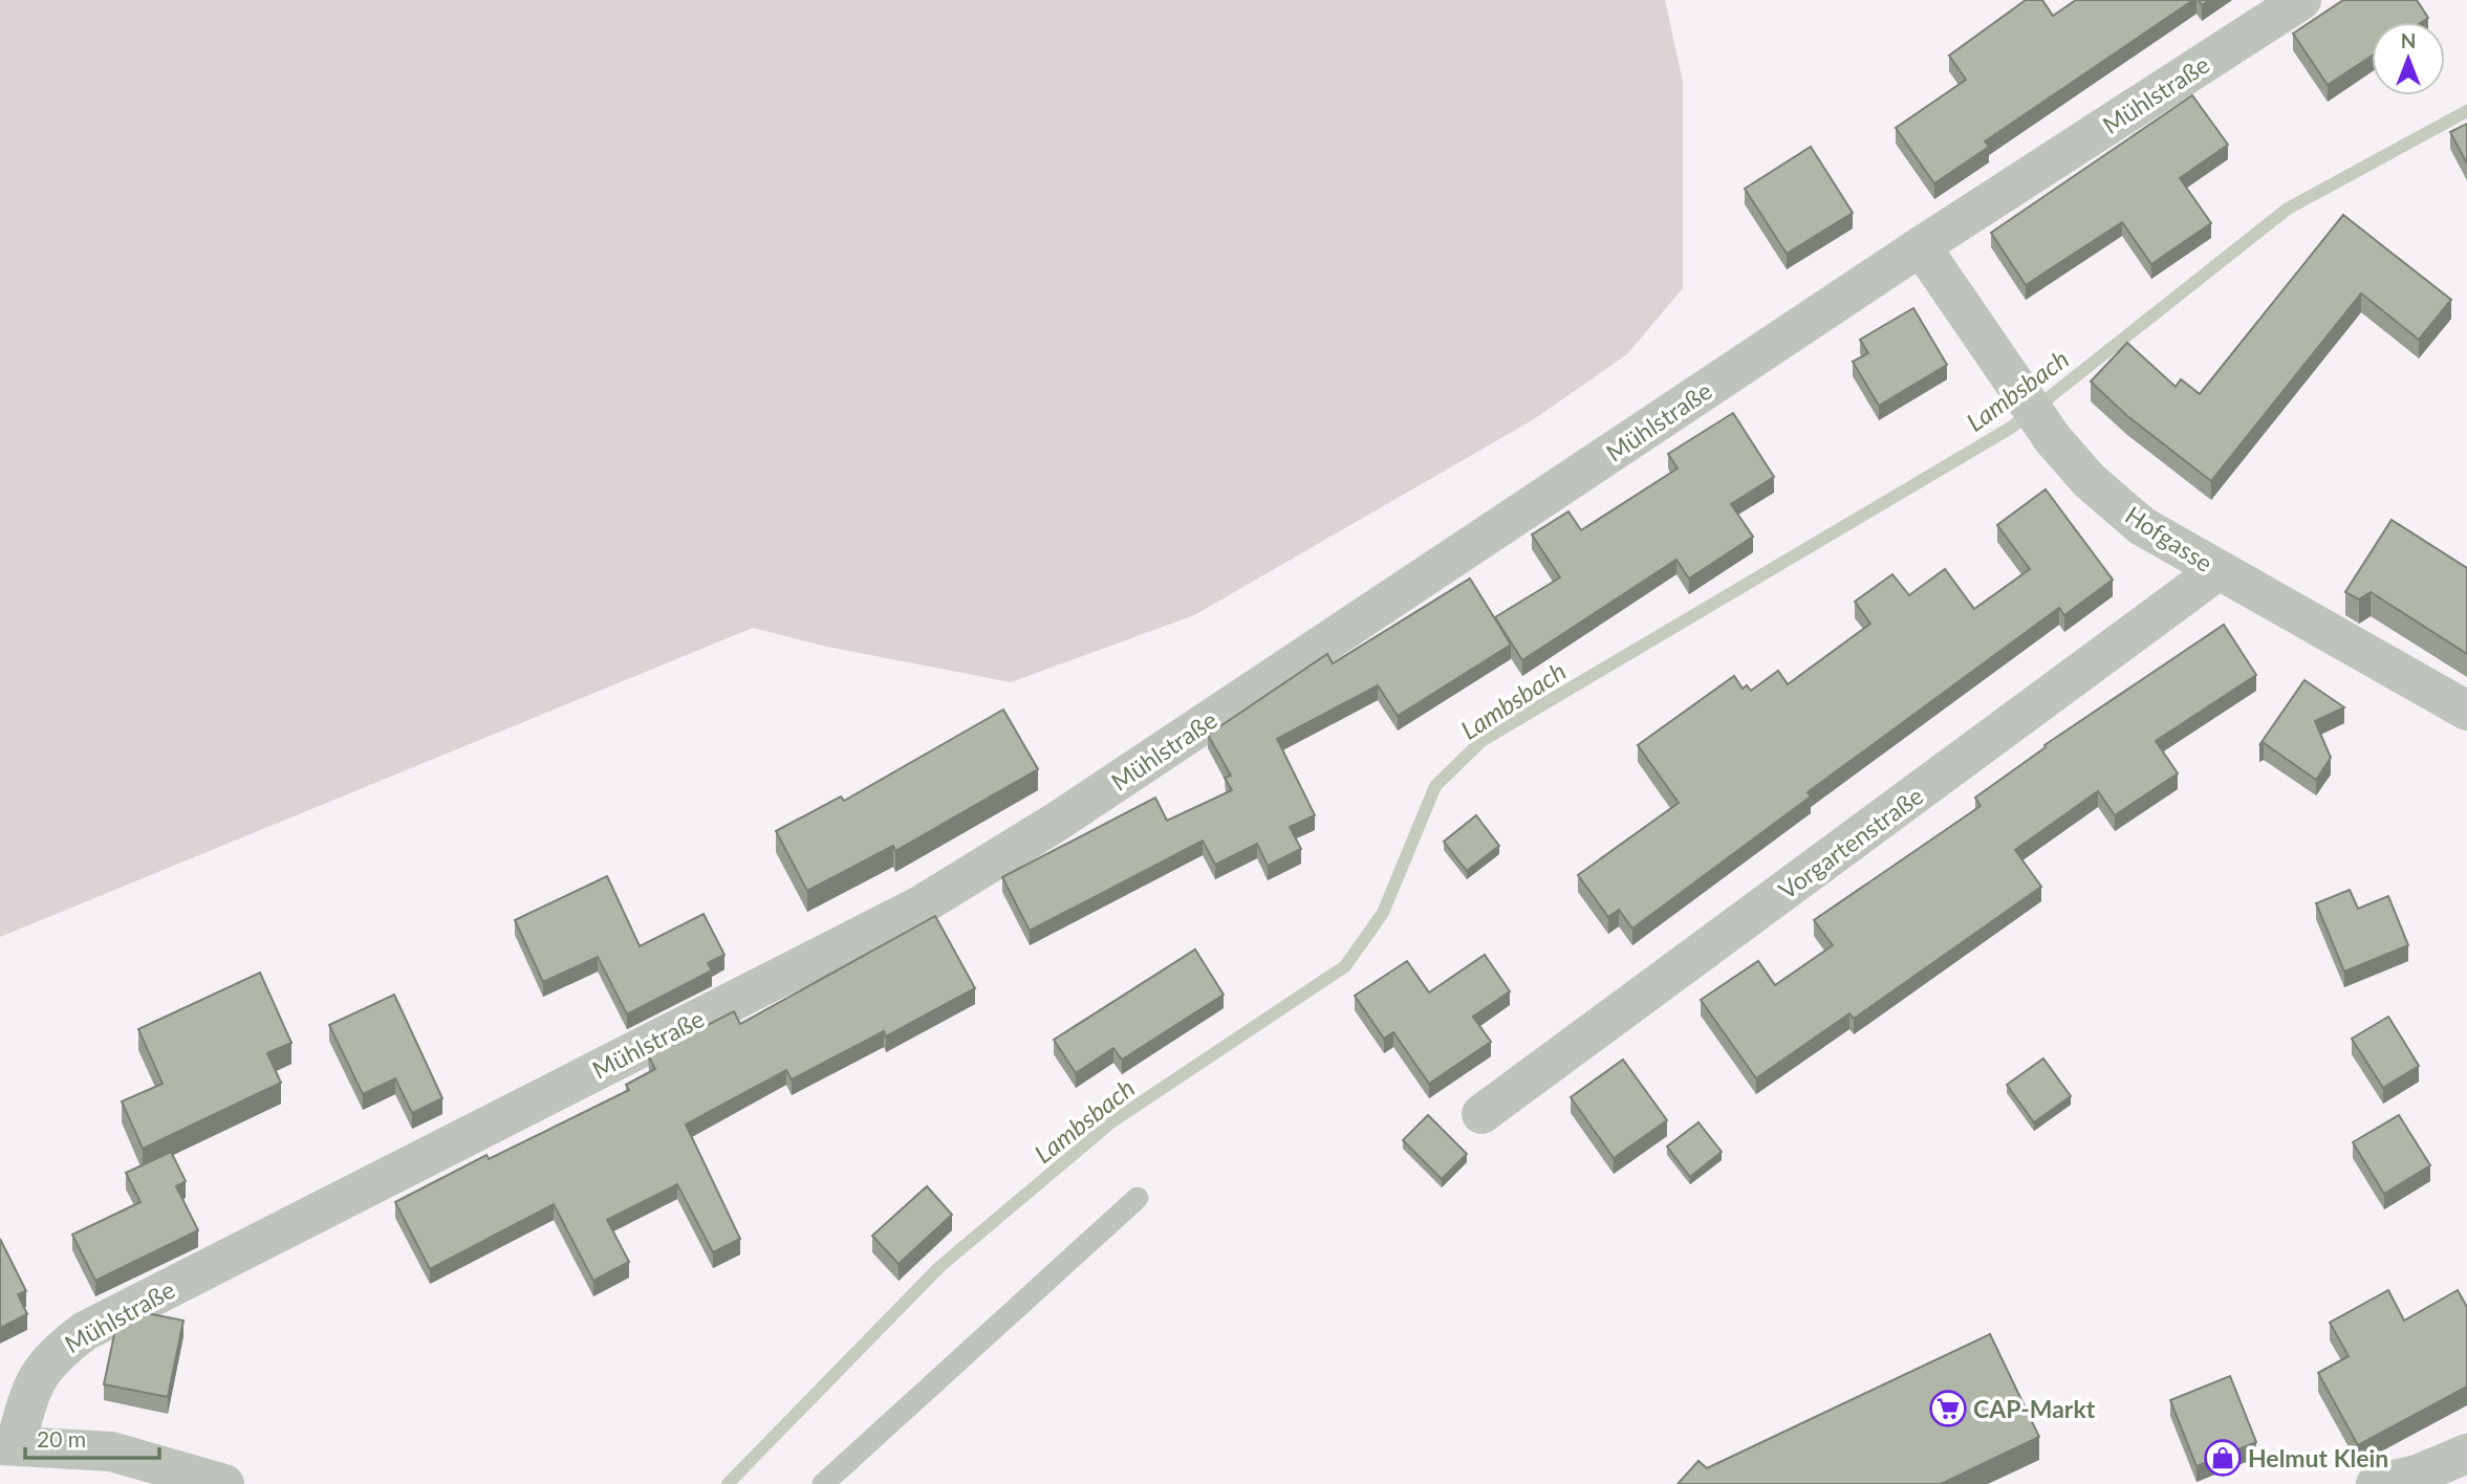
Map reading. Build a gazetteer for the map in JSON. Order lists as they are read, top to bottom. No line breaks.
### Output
{"streets":{"street":["Mühlstraße","Hofgasse","Vorgartenstraße"]},"crossings":[["Mühlstraße","Hofgasse"],["Hofgasse","Vorgartenstraße"]],"water":["Lambsbach"],"places":{"supermarket":["CAP-Markt"],"shop":["Helmut Klein"]},"scale_bar":"20 m","north":"top"}
